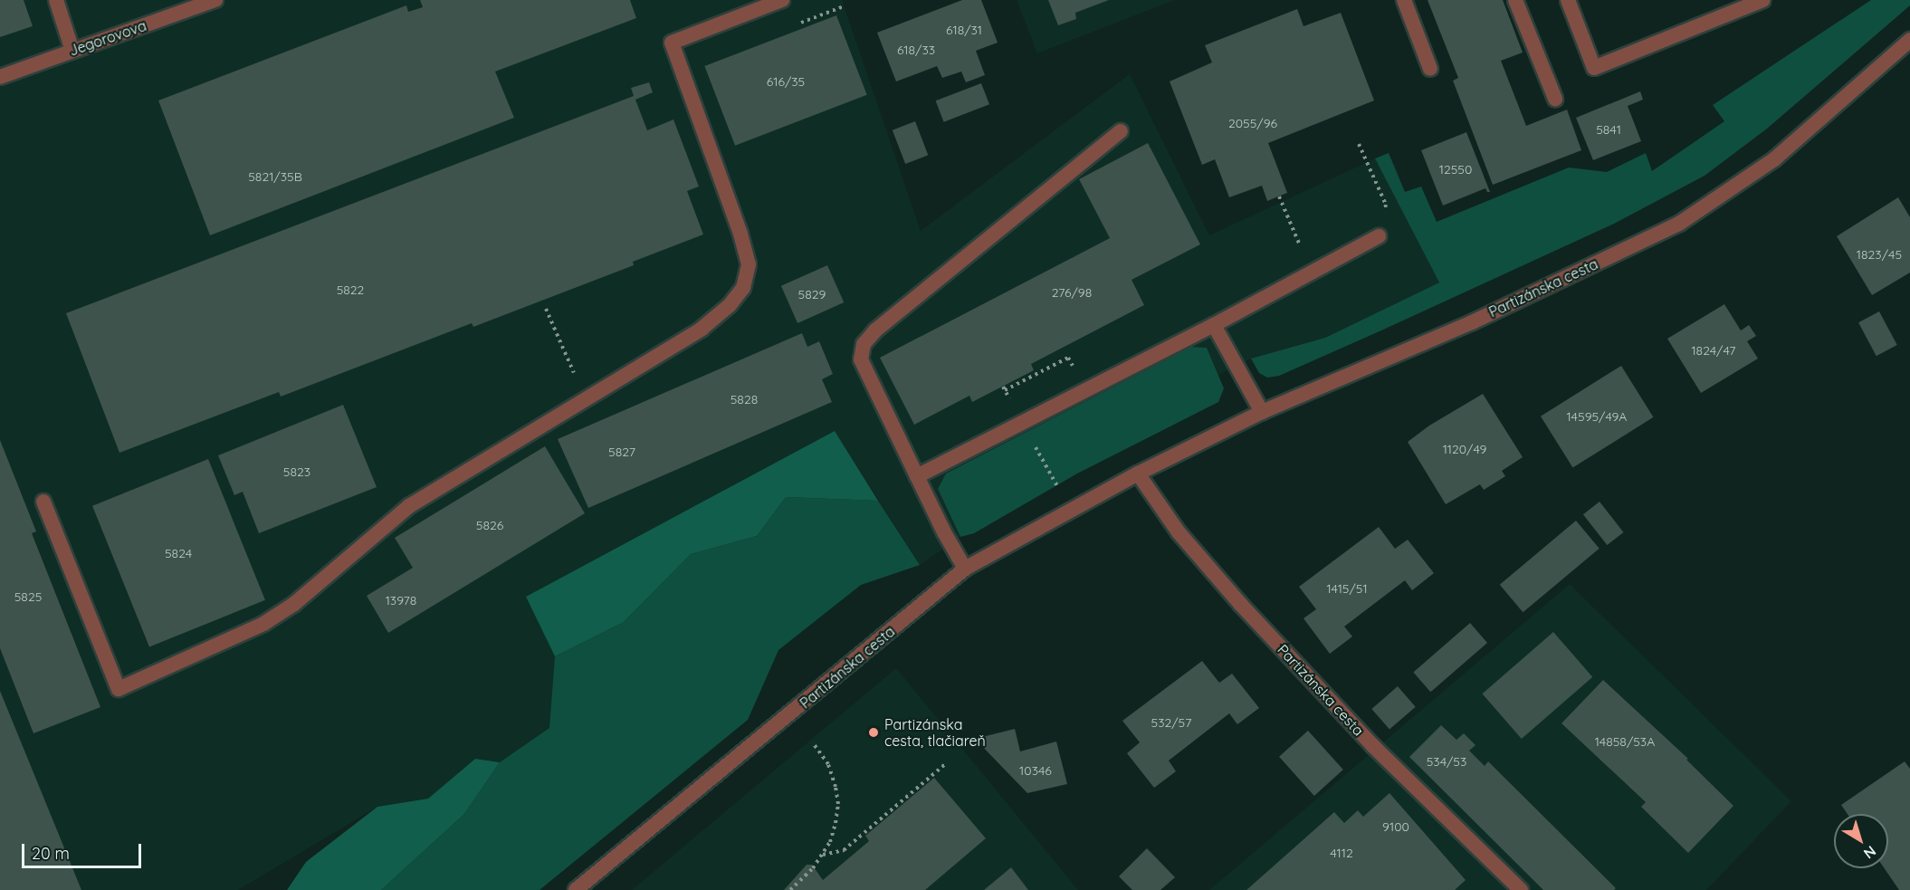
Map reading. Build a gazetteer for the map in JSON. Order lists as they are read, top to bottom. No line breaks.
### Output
{"streets":{"street":["Jegorovova","Partizánska cesta"]},"places":["Partizánska cesta, tlačiareň"],"house_numbers":["618/31","618/33","616/35","2055/96","5841","12550","5821/35B","1823/45","5822","276/98","5829","1824/47","5828","14595/49A","1120/49","5827","5823","5826","5824","1415/51","5825","13978","532/57","14858/53A","534/53","10346","9100","4112"],"scale_bar":"20 m","north":"bottom right"}
